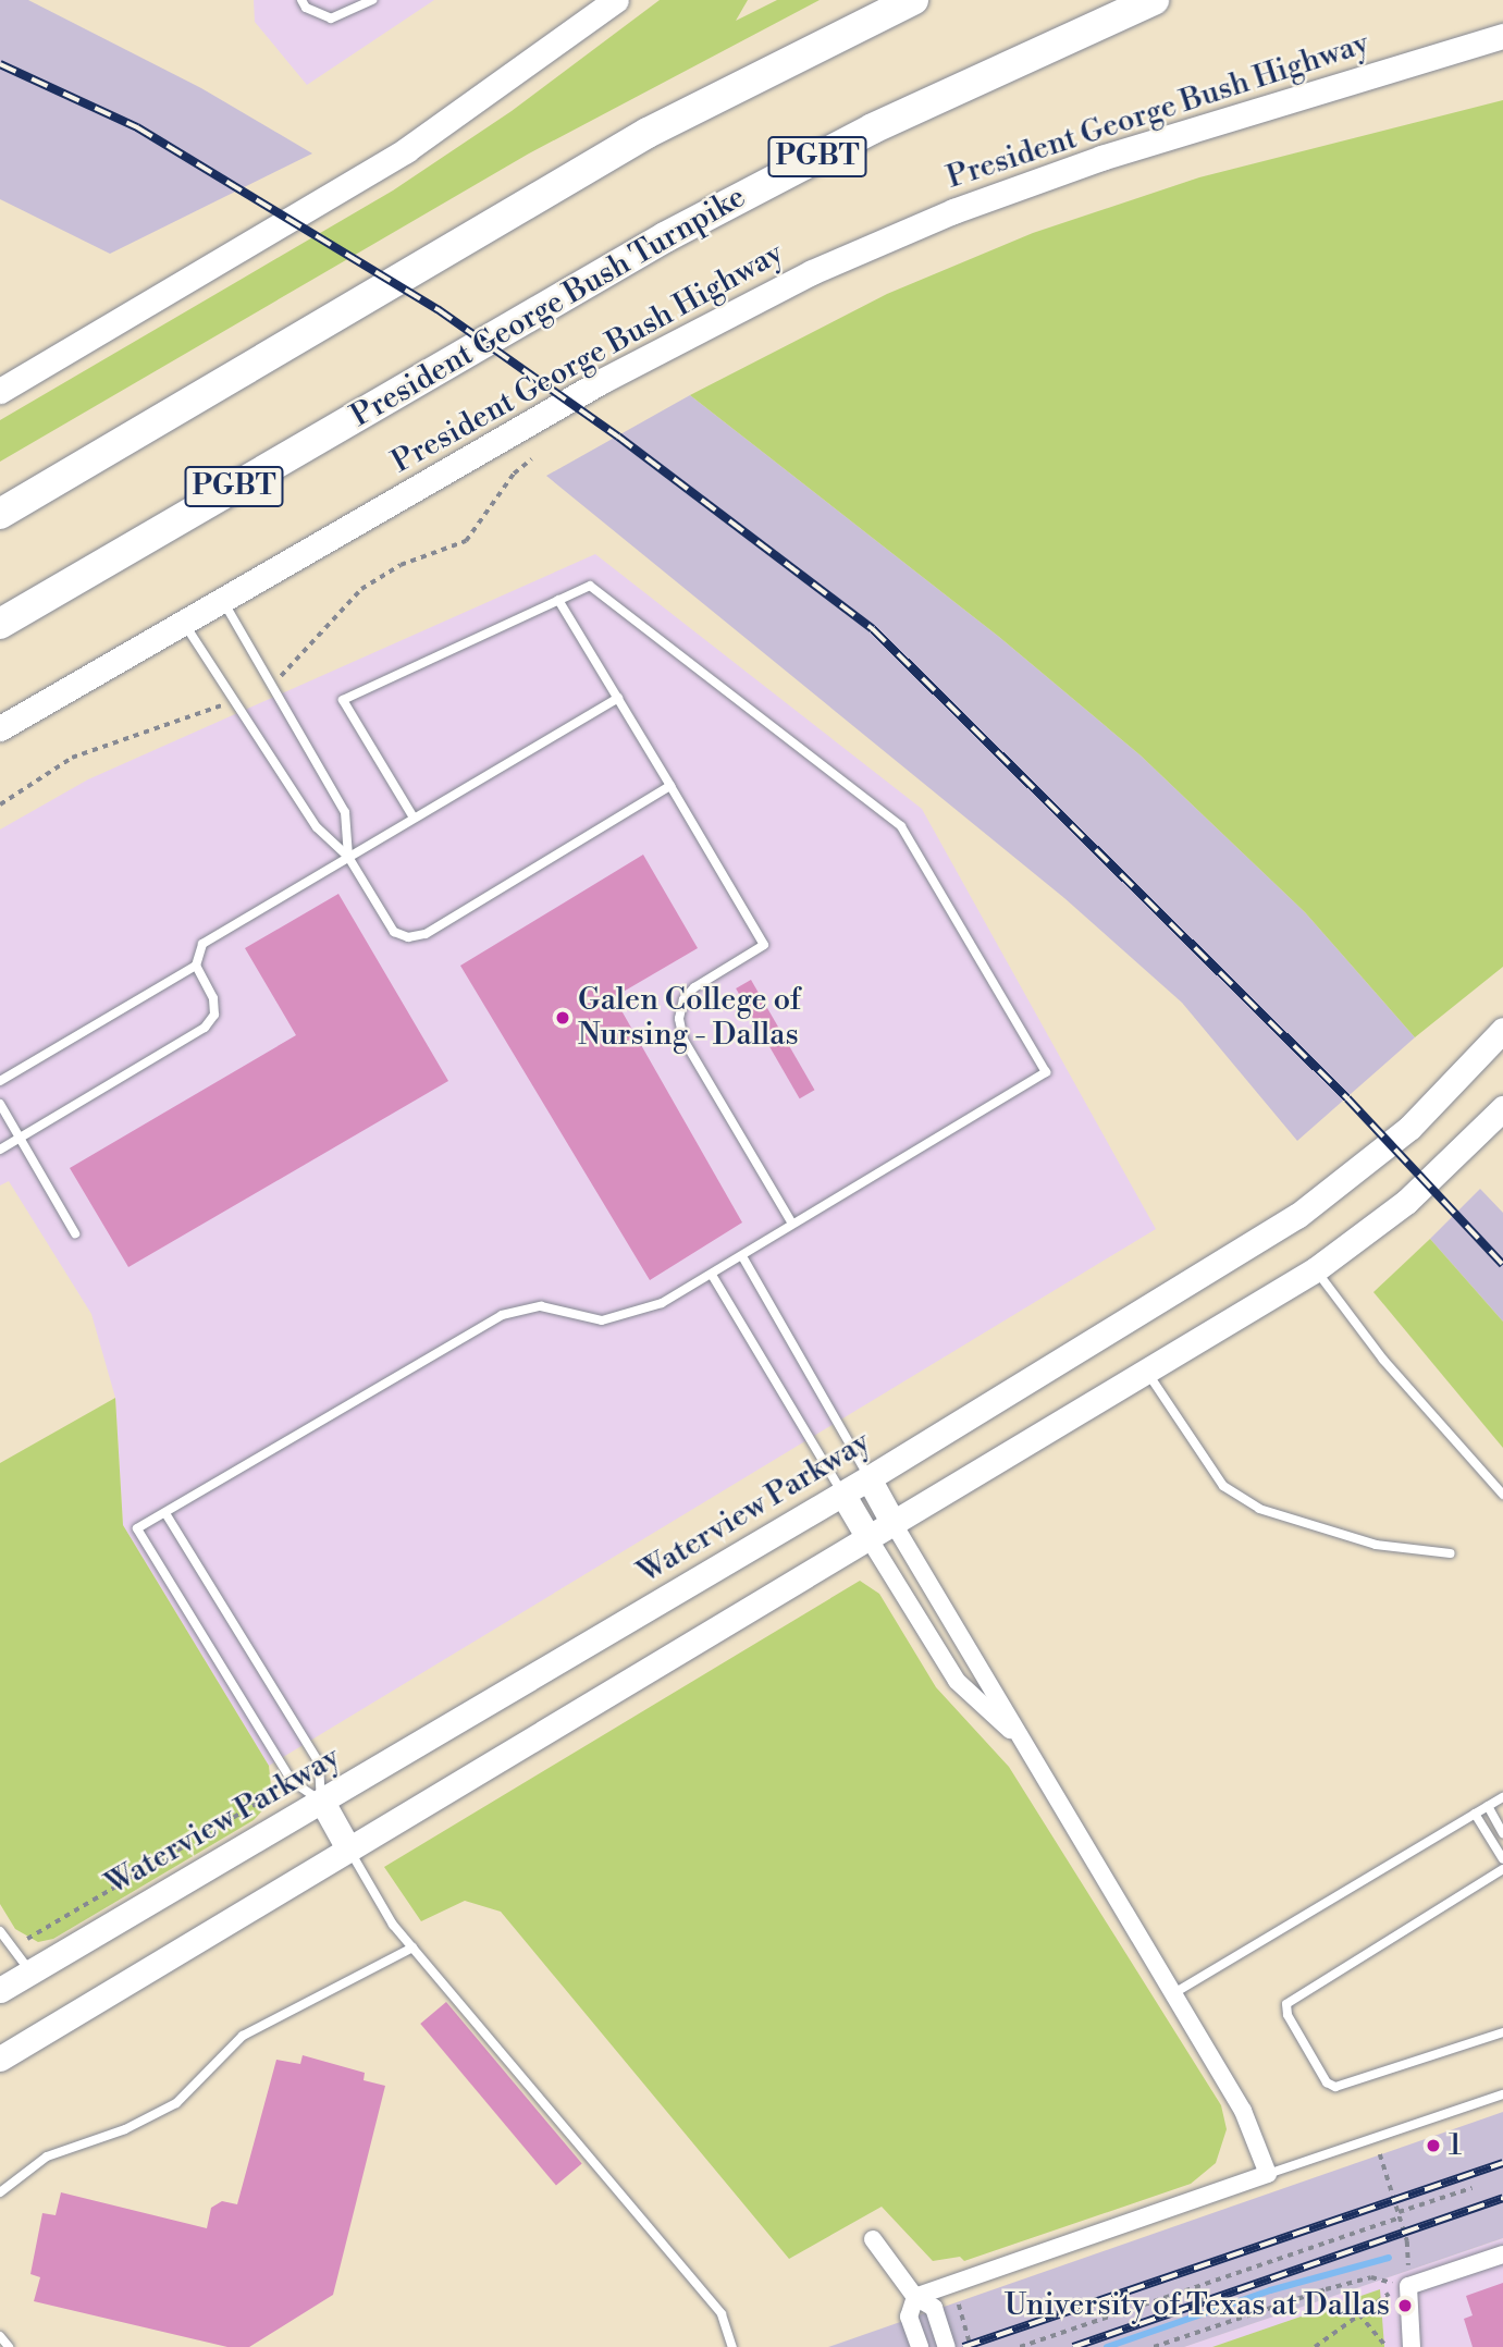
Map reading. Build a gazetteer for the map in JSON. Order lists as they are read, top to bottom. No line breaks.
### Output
{"streets":{"highway":["PGBT","President George Bush Turnpike"],"main road":["President George Bush Highway","Waterview Parkway"]},"places":["Galen College of Nursing - Dallas","1","University of Texas at Dallas"]}
